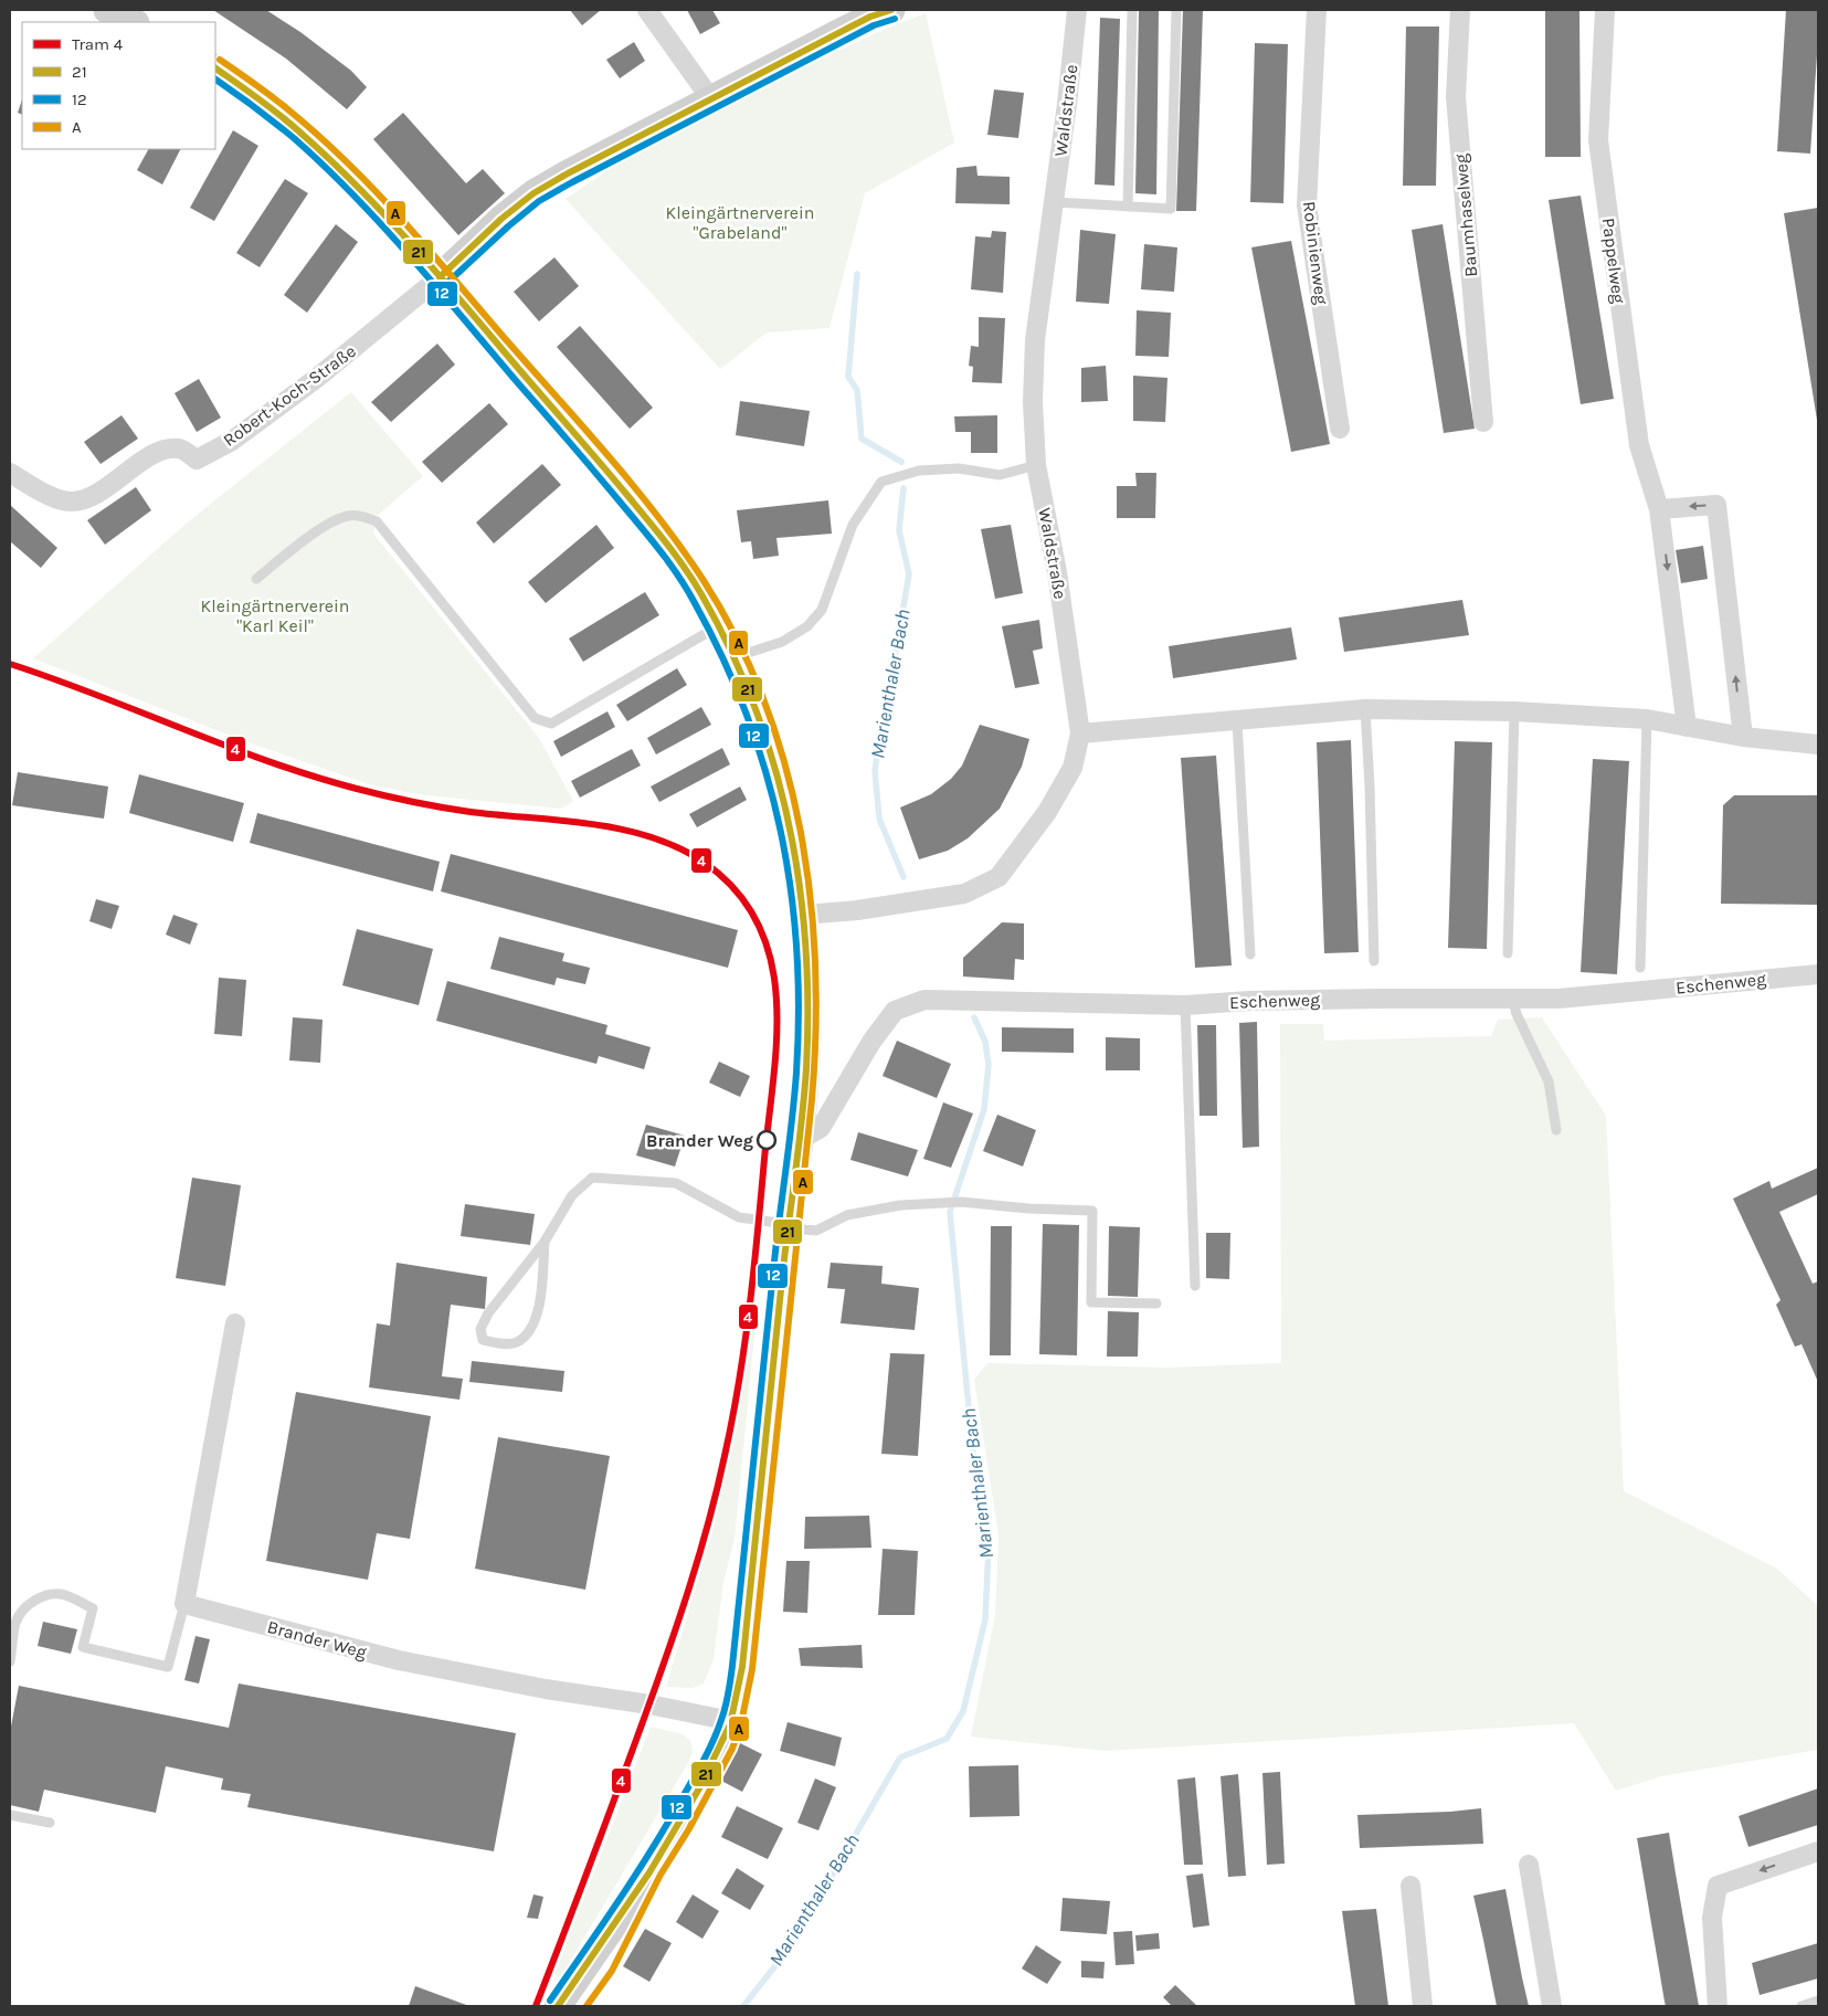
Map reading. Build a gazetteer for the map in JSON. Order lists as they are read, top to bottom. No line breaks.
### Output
{"streets":{"street":["Waldstraße","Baumhaselweg","Robinienweg","Pappelweg","Robert-Koch-Straße","Eschenweg","Brander Weg"]},"water":["Marienthaler Bach"],"parks":["Kleingärtnerverein \"Grabeland\"","Kleingärtnerverein \"Karl Keil\""],"places":["Brander Weg"],"lines":["transit line 21","transit line 12","transit line A","tram line 4"],"legend":["Tram 4","21","12","A"]}
